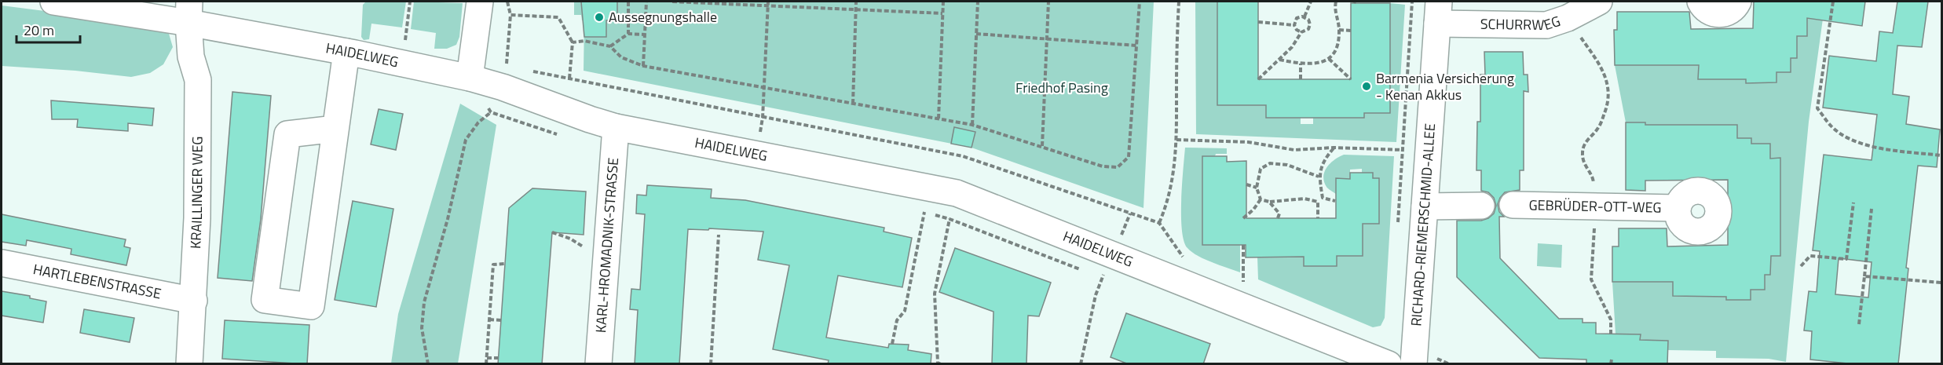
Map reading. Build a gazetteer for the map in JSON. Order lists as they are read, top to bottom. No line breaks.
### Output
{"streets":{"street":["SCHURRWEG","HAIDELWEG","KRAILLINGER WEG","GEBRÜDER-OTT-WEG","RICHARD-RIEMERSCHMID-ALLEE","KARL-HROMADNIK-STRASSE","HARTLEBENSTRASSE"]},"crossings":[["SCHURRWEG","RICHARD-RIEMERSCHMID-ALLEE"],["HAIDELWEG","KRAILLINGER WEG"],["HAIDELWEG","KARL-HROMADNIK-STRASSE"],["KRAILLINGER WEG","HARTLEBENSTRASSE"]],"parks":["Friedhof Pasing"],"places":["Aussegnungshalle","Barmenia Versicherung - Kenan Akkus"],"scale_bar":"20 m"}
